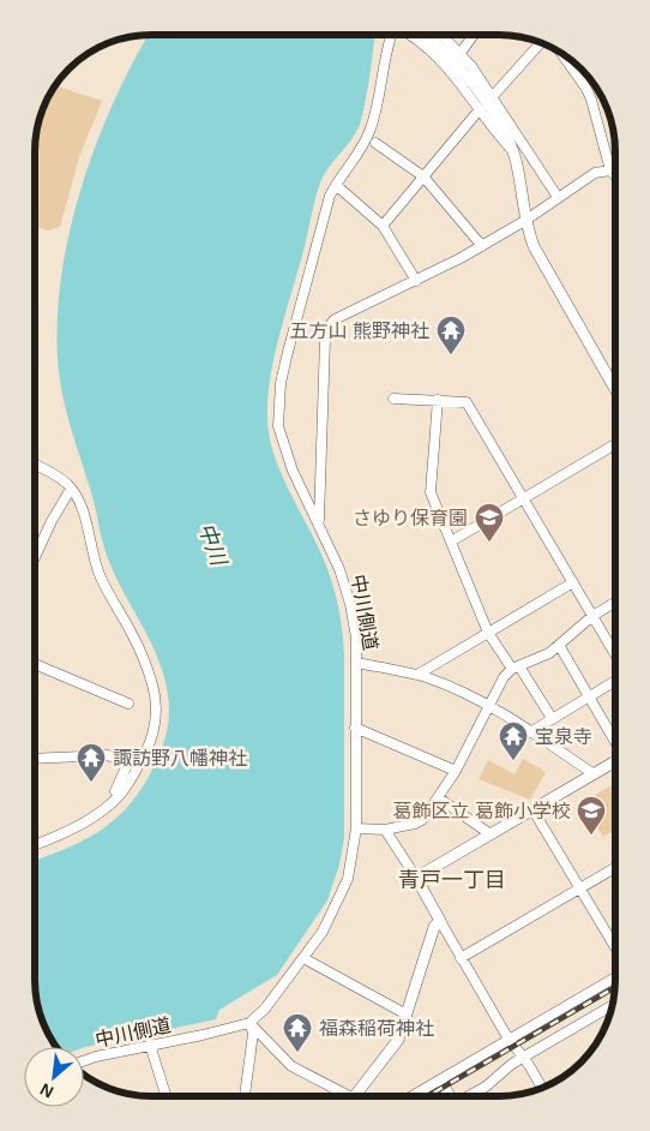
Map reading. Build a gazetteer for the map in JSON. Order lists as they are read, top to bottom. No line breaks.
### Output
{"streets":{"street":["中川側道"]},"districts":["青戸一丁目"],"water":["中川"],"places":{"temple":["五方山 熊野神社","宝泉寺","諏訪野八幡神社","福森稲荷神社"],"school or university":["さゆり保育園","葛飾区立 葛飾小学校"]},"north":"bottom left"}
